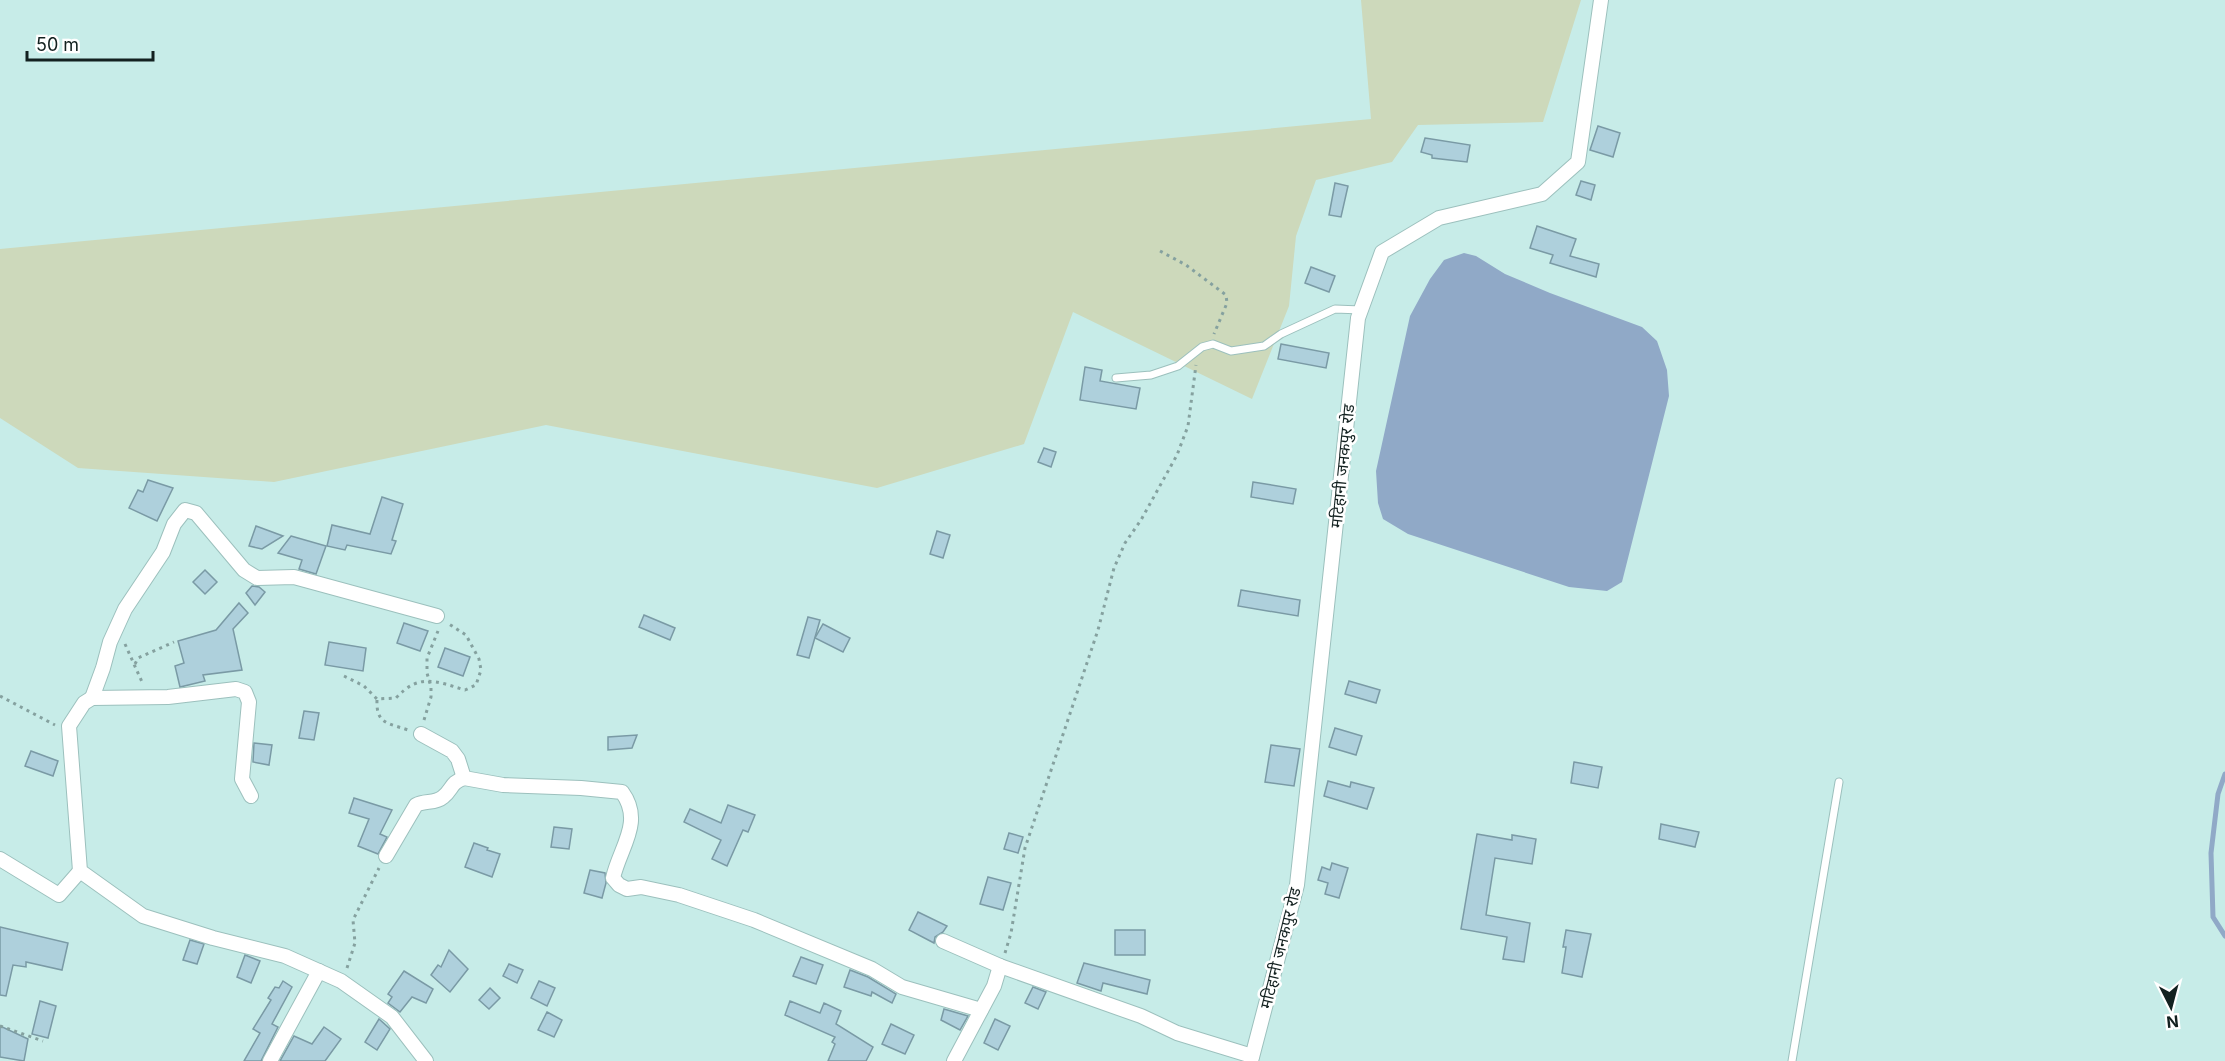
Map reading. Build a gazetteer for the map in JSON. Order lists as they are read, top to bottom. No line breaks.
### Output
{"streets":{"street":["मटिहानी जनकपुर रोड"]},"scale_bar":"50 m","north":"bottom"}
